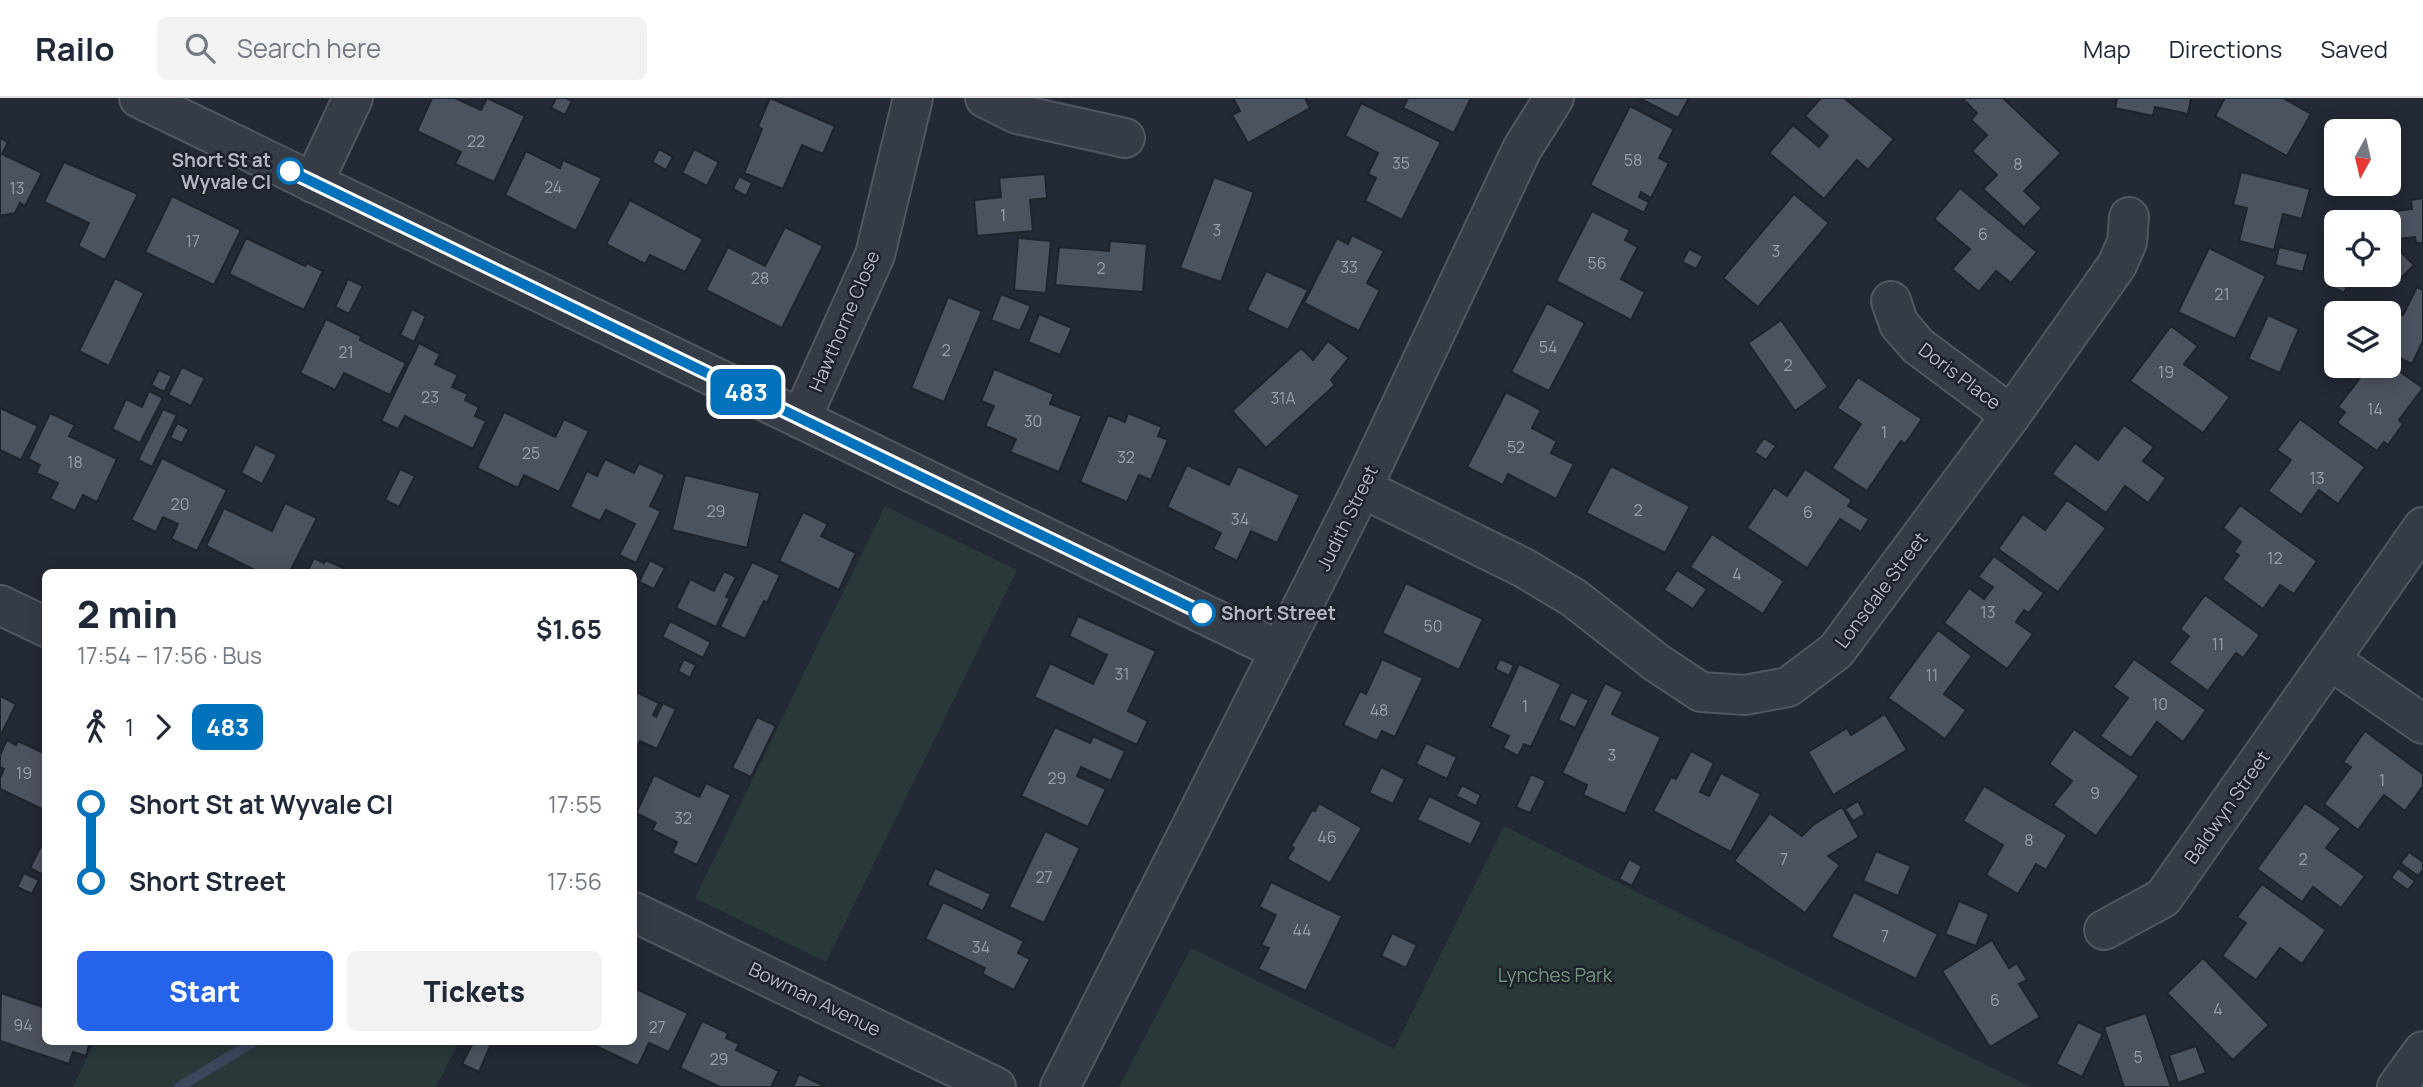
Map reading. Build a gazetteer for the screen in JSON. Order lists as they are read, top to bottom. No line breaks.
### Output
{"streets":{"street":["Hawthorne Close","Doris Place","Judith Street","Lonsdale Street","Baldwyn Street","Bowman Avenue"]},"crossings":[["Doris Place","Lonsdale Street"],["Judith Street","Lonsdale Street"]],"parks":["Lynches Park"],"places":["Short St at Wyvale Cl","Short Street"],"lines":["bus line 483"],"house_numbers":["22","58","35","8","24","13","1","3","6","17","3","56","33","2","28","21","54","2","21","2","19","23","31A","14","30","1","52","25","32","18","13","20","2","29","6","34","12","4","13","50","11","31","11","10","1","48","3","19","29","1","9","32","46","8","7","2","27","44","7","34","6","4","94","27","5","29"],"north":"bottom","page":{"header":"Railo","search":"Search here","nav":["Map","Directions","Saved"],"on_map":"483","heading":["2 min","17:54 – 17:56 · Bus","$1.65"],"legs":["1","483"],"list":[{"name":"Short St at Wyvale Cl","value":"17:55"},{"name":"Short Street","value":"17:56"}],"buttons":["Start","Tickets"]}}
